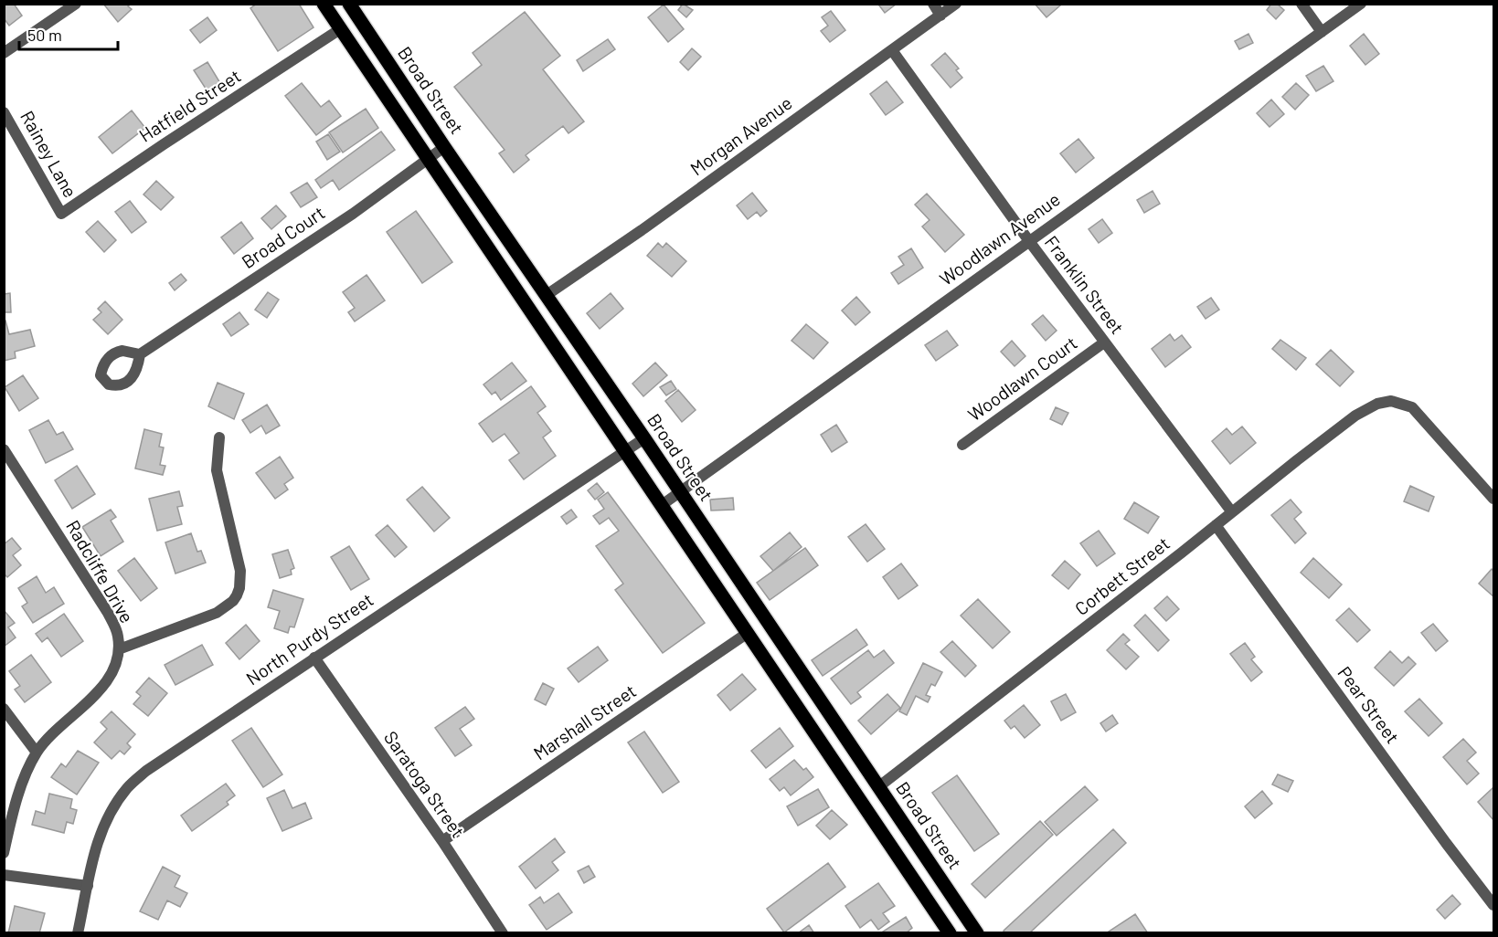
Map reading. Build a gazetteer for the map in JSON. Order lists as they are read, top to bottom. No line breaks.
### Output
{"streets":{"main road":["Broad Street"],"street":["Hatfield Street","Morgan Avenue","Rainey Lane","Broad Court","Woodlawn Avenue","Franklin Street","Woodlawn Court","Radcliffe Drive","Corbett Street","North Purdy Street","Pear Street","Marshall Street","Saratoga Street"]},"crossings":[["Broad Street","Morgan Avenue"],["Broad Street","Broad Court"],["Broad Street","Woodlawn Avenue"],["Broad Street","Corbett Street"],["Broad Street","North Purdy Street"],["Hatfield Street","Rainey Lane"],["Morgan Avenue","Franklin Street"],["Woodlawn Avenue","Franklin Street"],["Franklin Street","Woodlawn Court"],["Franklin Street","Corbett Street"],["Corbett Street","Pear Street"],["North Purdy Street","Saratoga Street"],["Marshall Street","Saratoga Street"]],"scale_bar":"50 m"}
